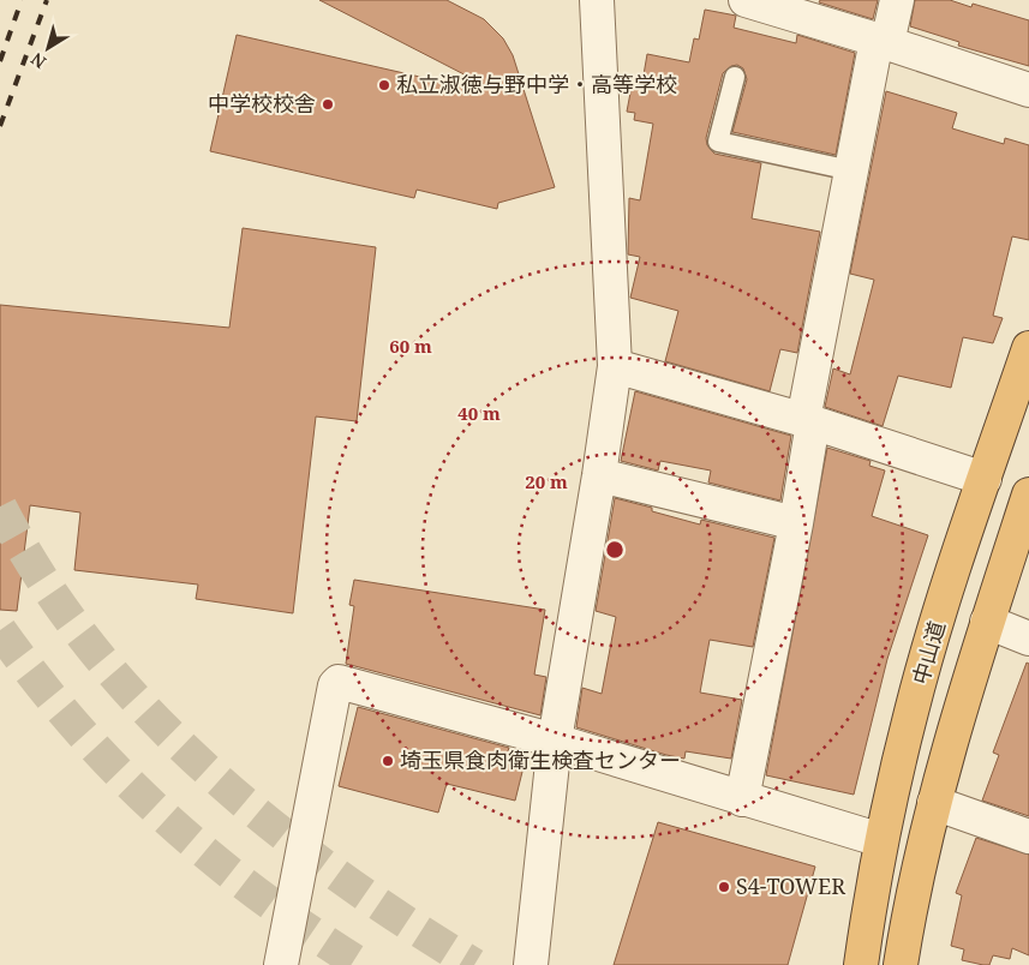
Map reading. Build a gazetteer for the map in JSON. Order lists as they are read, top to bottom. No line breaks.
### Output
{"streets":{"highway":["中山道"]},"places":["私立淑徳与野中学・高等学校","中学校校舎","埼玉県食肉衛生検査センター","S4-TOWER"],"north":"bottom left","rings":["60 m","40 m","20 m"]}
